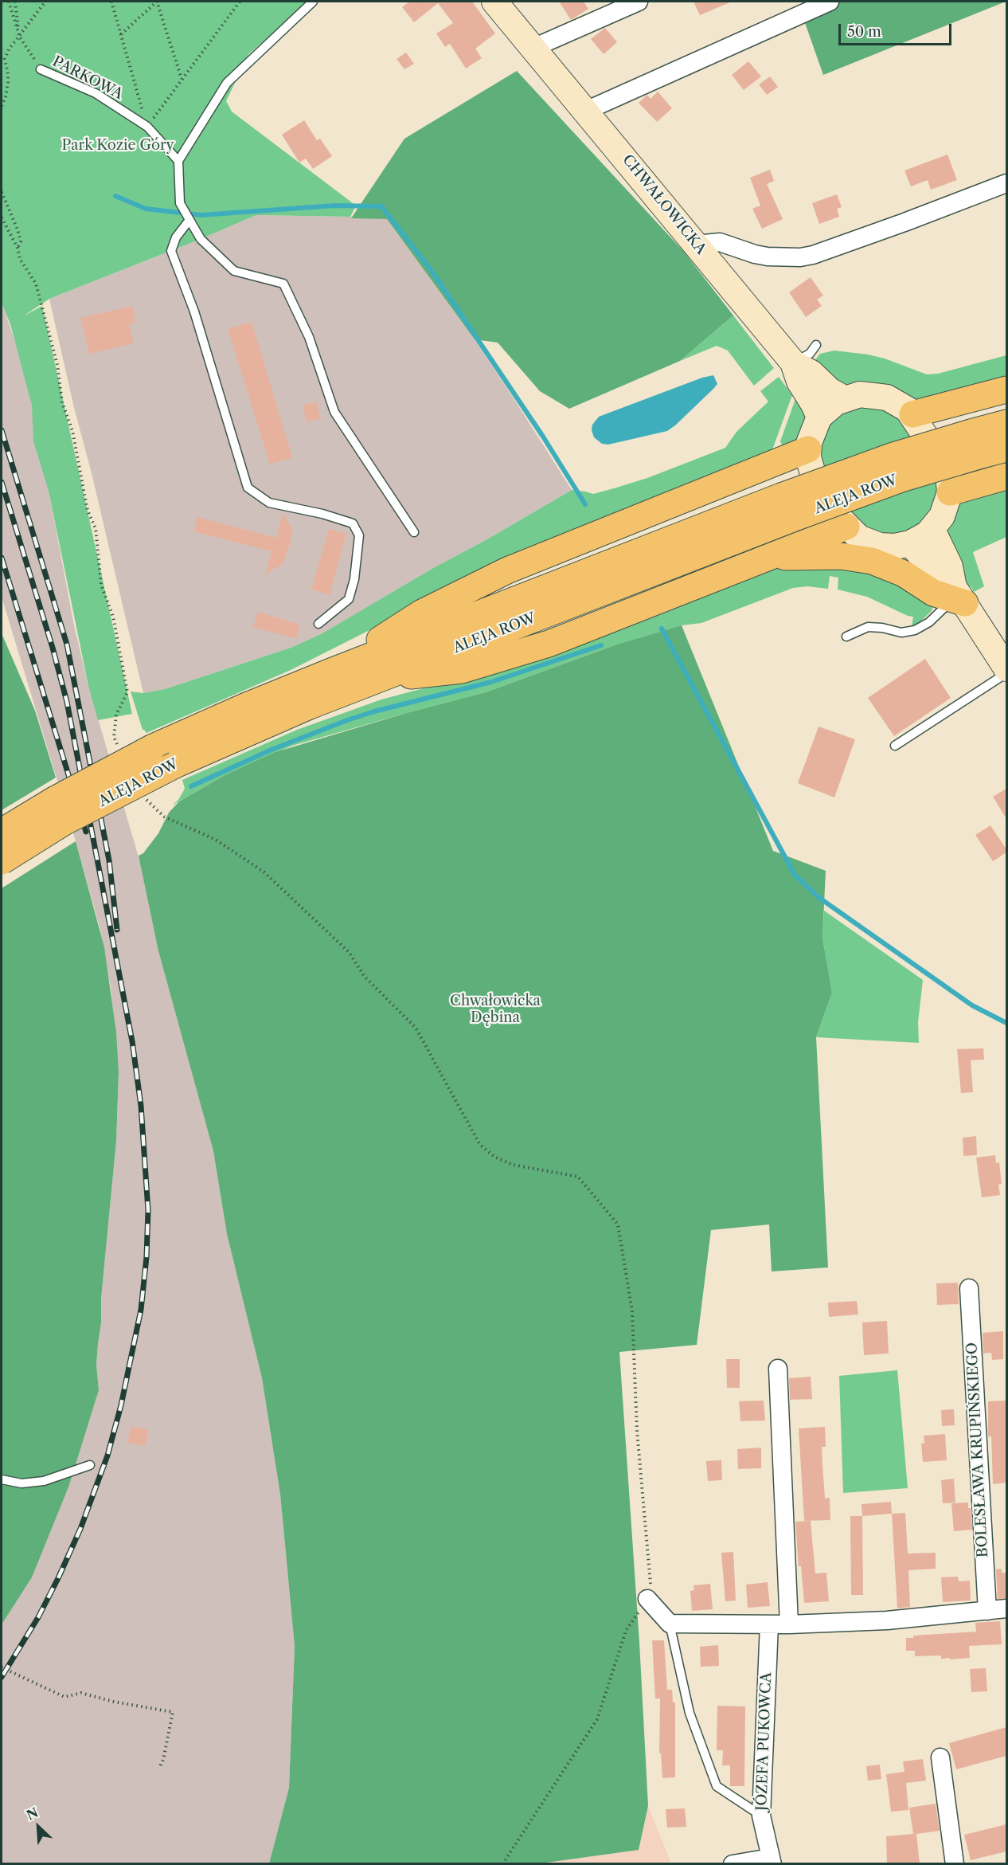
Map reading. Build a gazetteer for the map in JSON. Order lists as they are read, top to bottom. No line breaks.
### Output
{"streets":{"main road":["CHWAŁOWICKA","ALEJA ROW"],"street":["BOLESŁAWA KRUPIŃSKIEGO","JÓZEFA PUKOWCA"],"lane":["PARKOWA"]},"parks":["Park Kozie Góry","Chwałowicka Dębina"],"scale_bar":"50 m","north":"top left"}
